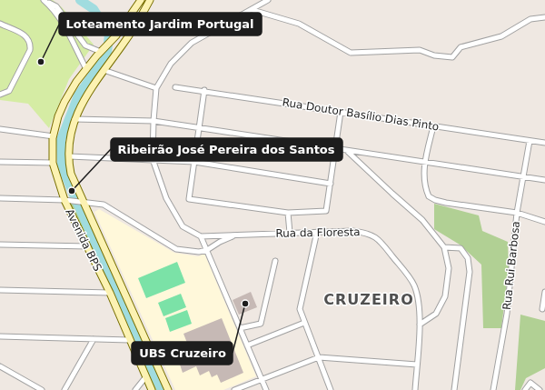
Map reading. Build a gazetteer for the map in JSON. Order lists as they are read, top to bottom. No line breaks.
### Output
{"streets":{"main road":["Avenida BPS"],"street":["Rua Doutor Basílio Dias Pinto","Rua da Floresta","Rua Rui Barbosa"]},"crossings":[["Rua Doutor Basílio Dias Pinto","Rua Rui Barbosa"]],"districts":["CRUZEIRO"],"places":["Loteamento Jardim Portugal","Ribeirão José Pereira dos Santos","UBS Cruzeiro"]}
